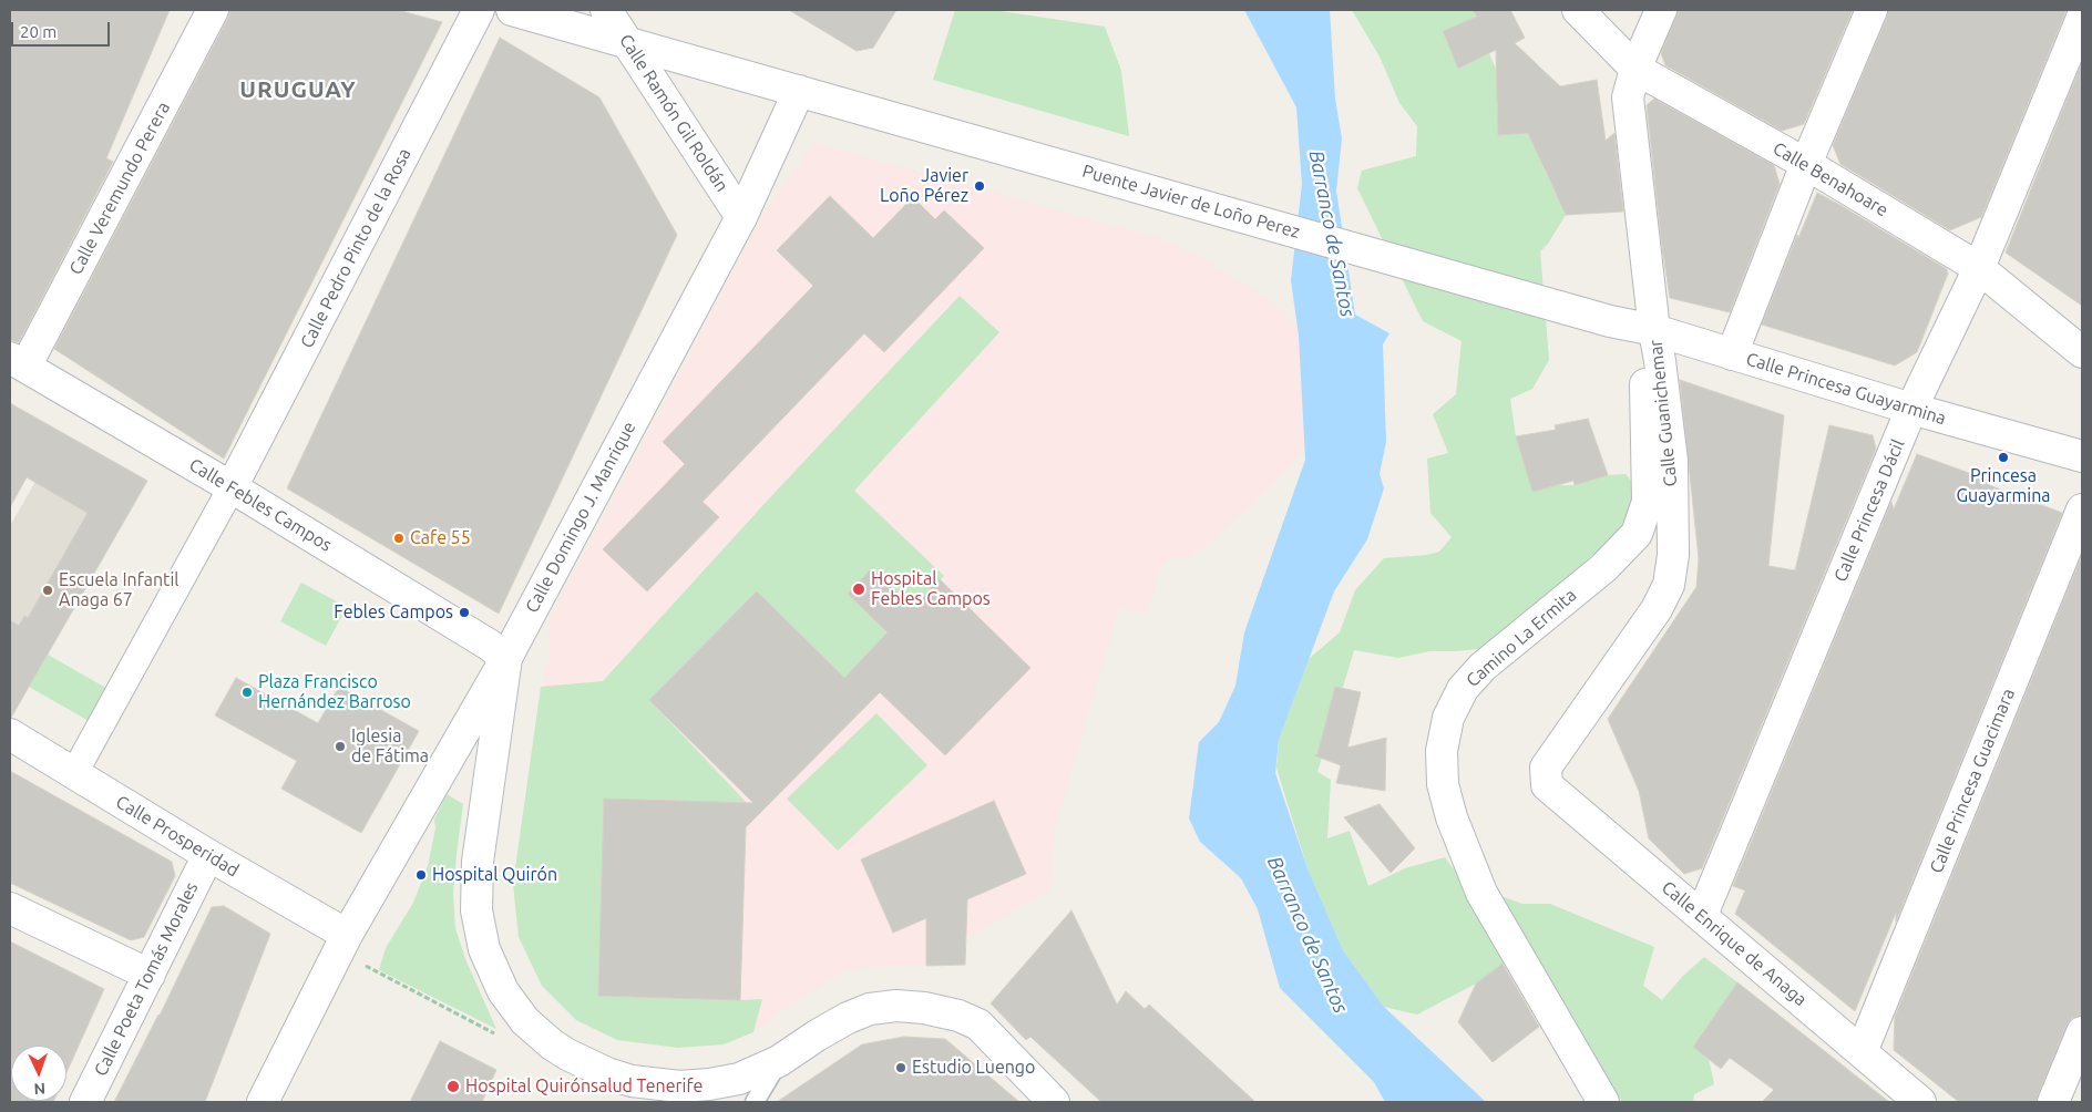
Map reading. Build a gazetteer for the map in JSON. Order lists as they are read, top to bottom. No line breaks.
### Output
{"streets":{"street":["Calle Ramón Gil Roldán","Calle Benahoare","Calle Veremundo Perera","Puente Javier de Loño Perez","Calle Pedro Pinto de la Rosa","Calle Princesa Guayarmina","Calle Guanichemar","Calle Febles Campos","Calle Princesa Dácil","Calle Domingo J. Manrique","Camino La Ermita","Calle Princesa Guacimara","Calle Prosperidad","Calle Enrique de Anaga","Calle Poeta Tomás Morales"]},"crossings":[["Calle Ramón Gil Roldán","Puente Javier de Loño Perez"],["Calle Ramón Gil Roldán","Calle Domingo J. Manrique"],["Calle Benahoare","Calle Guanichemar"],["Calle Benahoare","Calle Princesa Dácil"],["Calle Veremundo Perera","Calle Febles Campos"],["Puente Javier de Loño Perez","Calle Princesa Guayarmina"],["Puente Javier de Loño Perez","Calle Domingo J. Manrique"],["Calle Pedro Pinto de la Rosa","Calle Febles Campos"],["Calle Princesa Guayarmina","Calle Guanichemar"],["Calle Princesa Guayarmina","Calle Princesa Dácil"],["Calle Guanichemar","Camino La Ermita"],["Calle Guanichemar","Calle Enrique de Anaga"],["Calle Febles Campos","Calle Domingo J. Manrique"],["Calle Princesa Dácil","Calle Enrique de Anaga"],["Calle Domingo J. Manrique","Calle Prosperidad"],["Calle Princesa Guacimara","Calle Enrique de Anaga"],["Calle Prosperidad","Calle Poeta Tomás Morales"]],"districts":["URUGUAY"],"water":["Barranco de Santos"],"places":["Javier Loño Pérez","Princesa Guayarmina","Cafe 55","Hospital Febles Campos","Escuela Infantil Anaga 67","Febles Campos","Plaza Francisco Hernández Barroso","Iglesia de Fátima","Hospital Quirón","Estudio Luengo","Hospital Quirónsalud Tenerife"],"scale_bar":"20 m","north":"bottom"}
